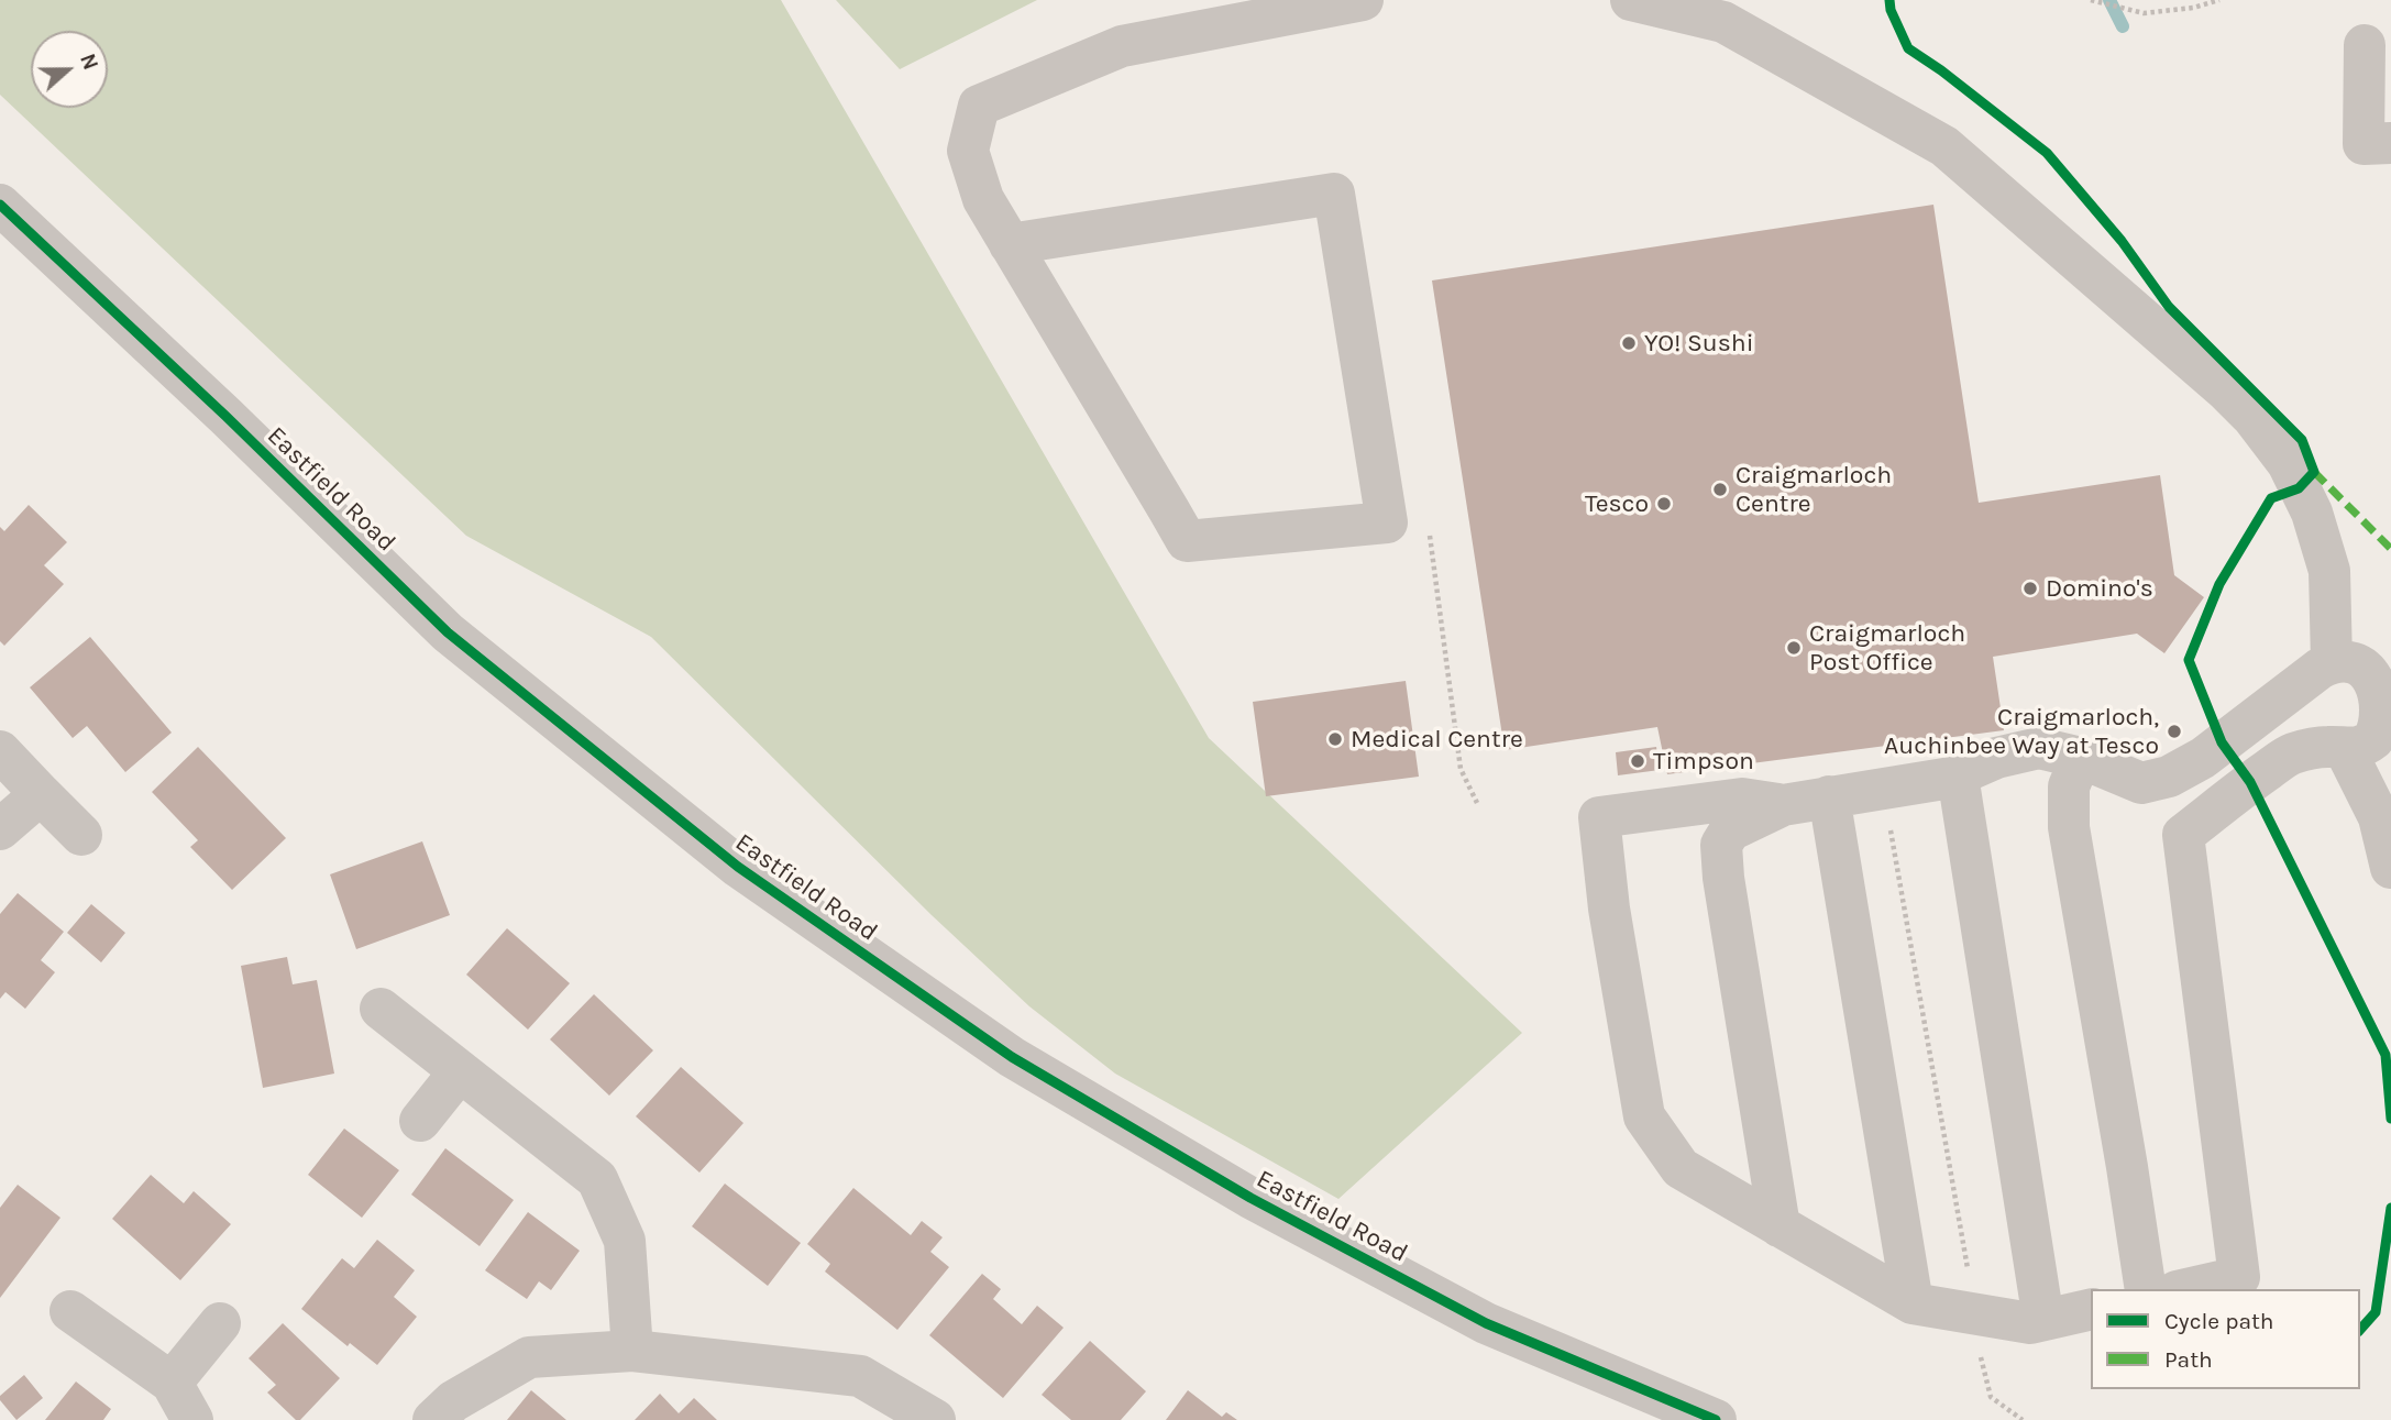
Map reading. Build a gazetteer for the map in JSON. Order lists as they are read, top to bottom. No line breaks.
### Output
{"streets":{"street":["Eastfield Road"]},"places":["YO! Sushi","Craigmarloch Centre","Tesco","Domino's","Craigmarloch Post Office","Craigmarloch, Auchinbee Way at Tesco","Medical Centre","Timpson"],"legend":["Cycle path","Path"],"north":"right"}
